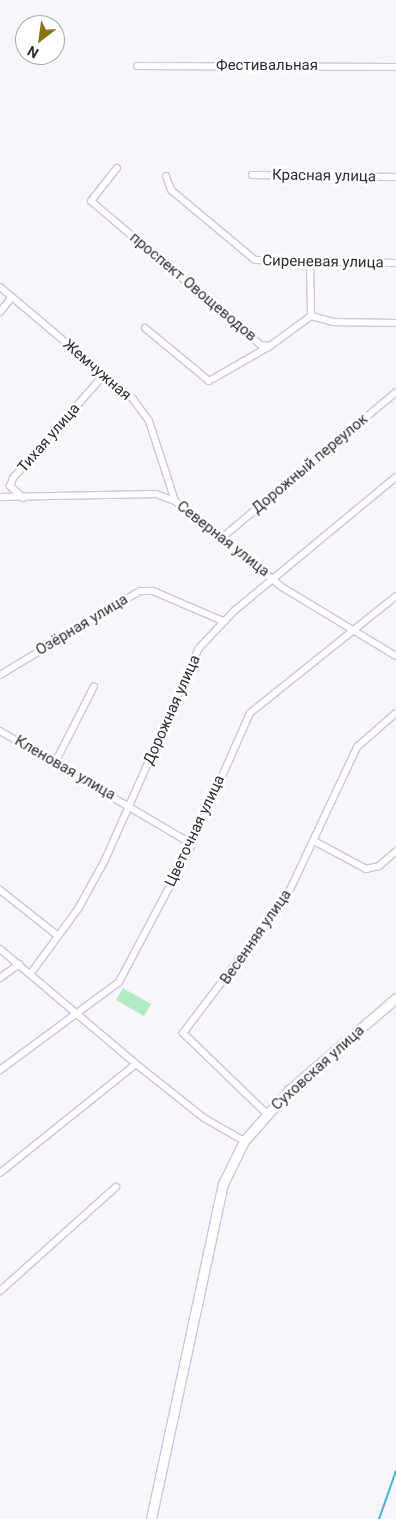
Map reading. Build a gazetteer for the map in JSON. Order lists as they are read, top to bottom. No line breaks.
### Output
{"streets":{"street":["Фестивальная","Красная улица","Сиреневая улица","проспект Овощеводов","Жемчужная","Тихая улица","Дорожный переулок","Северная улица","Озёрная улица","Дорожная улица","Кленовая улица","Цветочная улица","Весенняя улица","Суховская улица"]},"crossings":[["Жемчужная","Тихая улица"],["Жемчужная","Северная улица"],["Тихая улица","Северная улица"],["Дорожный переулок","Северная улица"],["Северная улица","Дорожная улица"],["Северная улица","Цветочная улица"],["Озёрная улица","Дорожная улица"],["Дорожная улица","Кленовая улица"],["Кленовая улица","Цветочная улица"],["Весенняя улица","Суховская улица"]],"north":"bottom left"}
